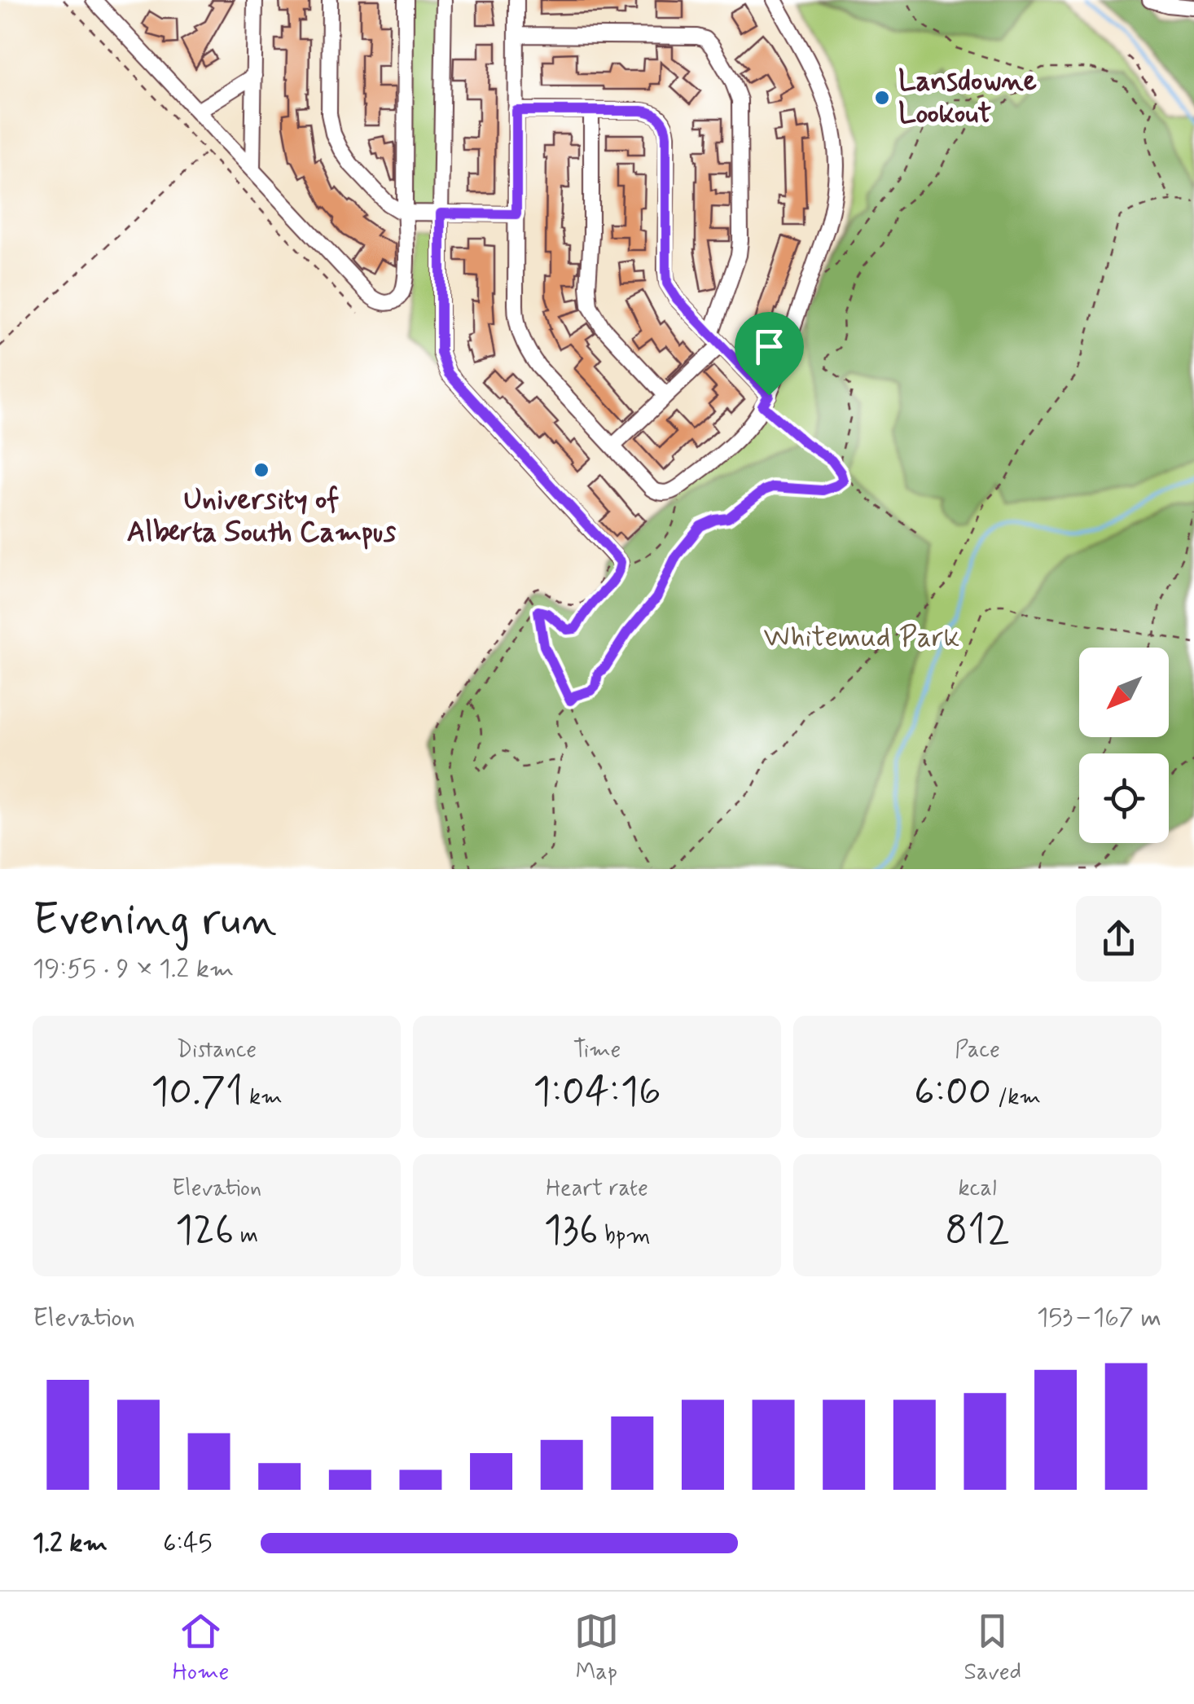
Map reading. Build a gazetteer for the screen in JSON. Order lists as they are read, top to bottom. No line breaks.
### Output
{"parks":["Whitemud Park"],"places":["Lansdowne Lookout","University of Alberta South Campus"],"north":"bottom left","page":{"heading":["Evening run","19:55 · 9 × 1.2 km"],"stats":[["Distance","10.71 km"],["Time","1:04:16"],["Pace","6:00 /km"],["Elevation","126 m"],["Heart rate","136 bpm"],["kcal","812"]],"chart":["Elevation","153–167 m"],"list":[{"name":"1.2 km","note":"6:45"}],"tabs":["Home","Map","Saved"]}}
